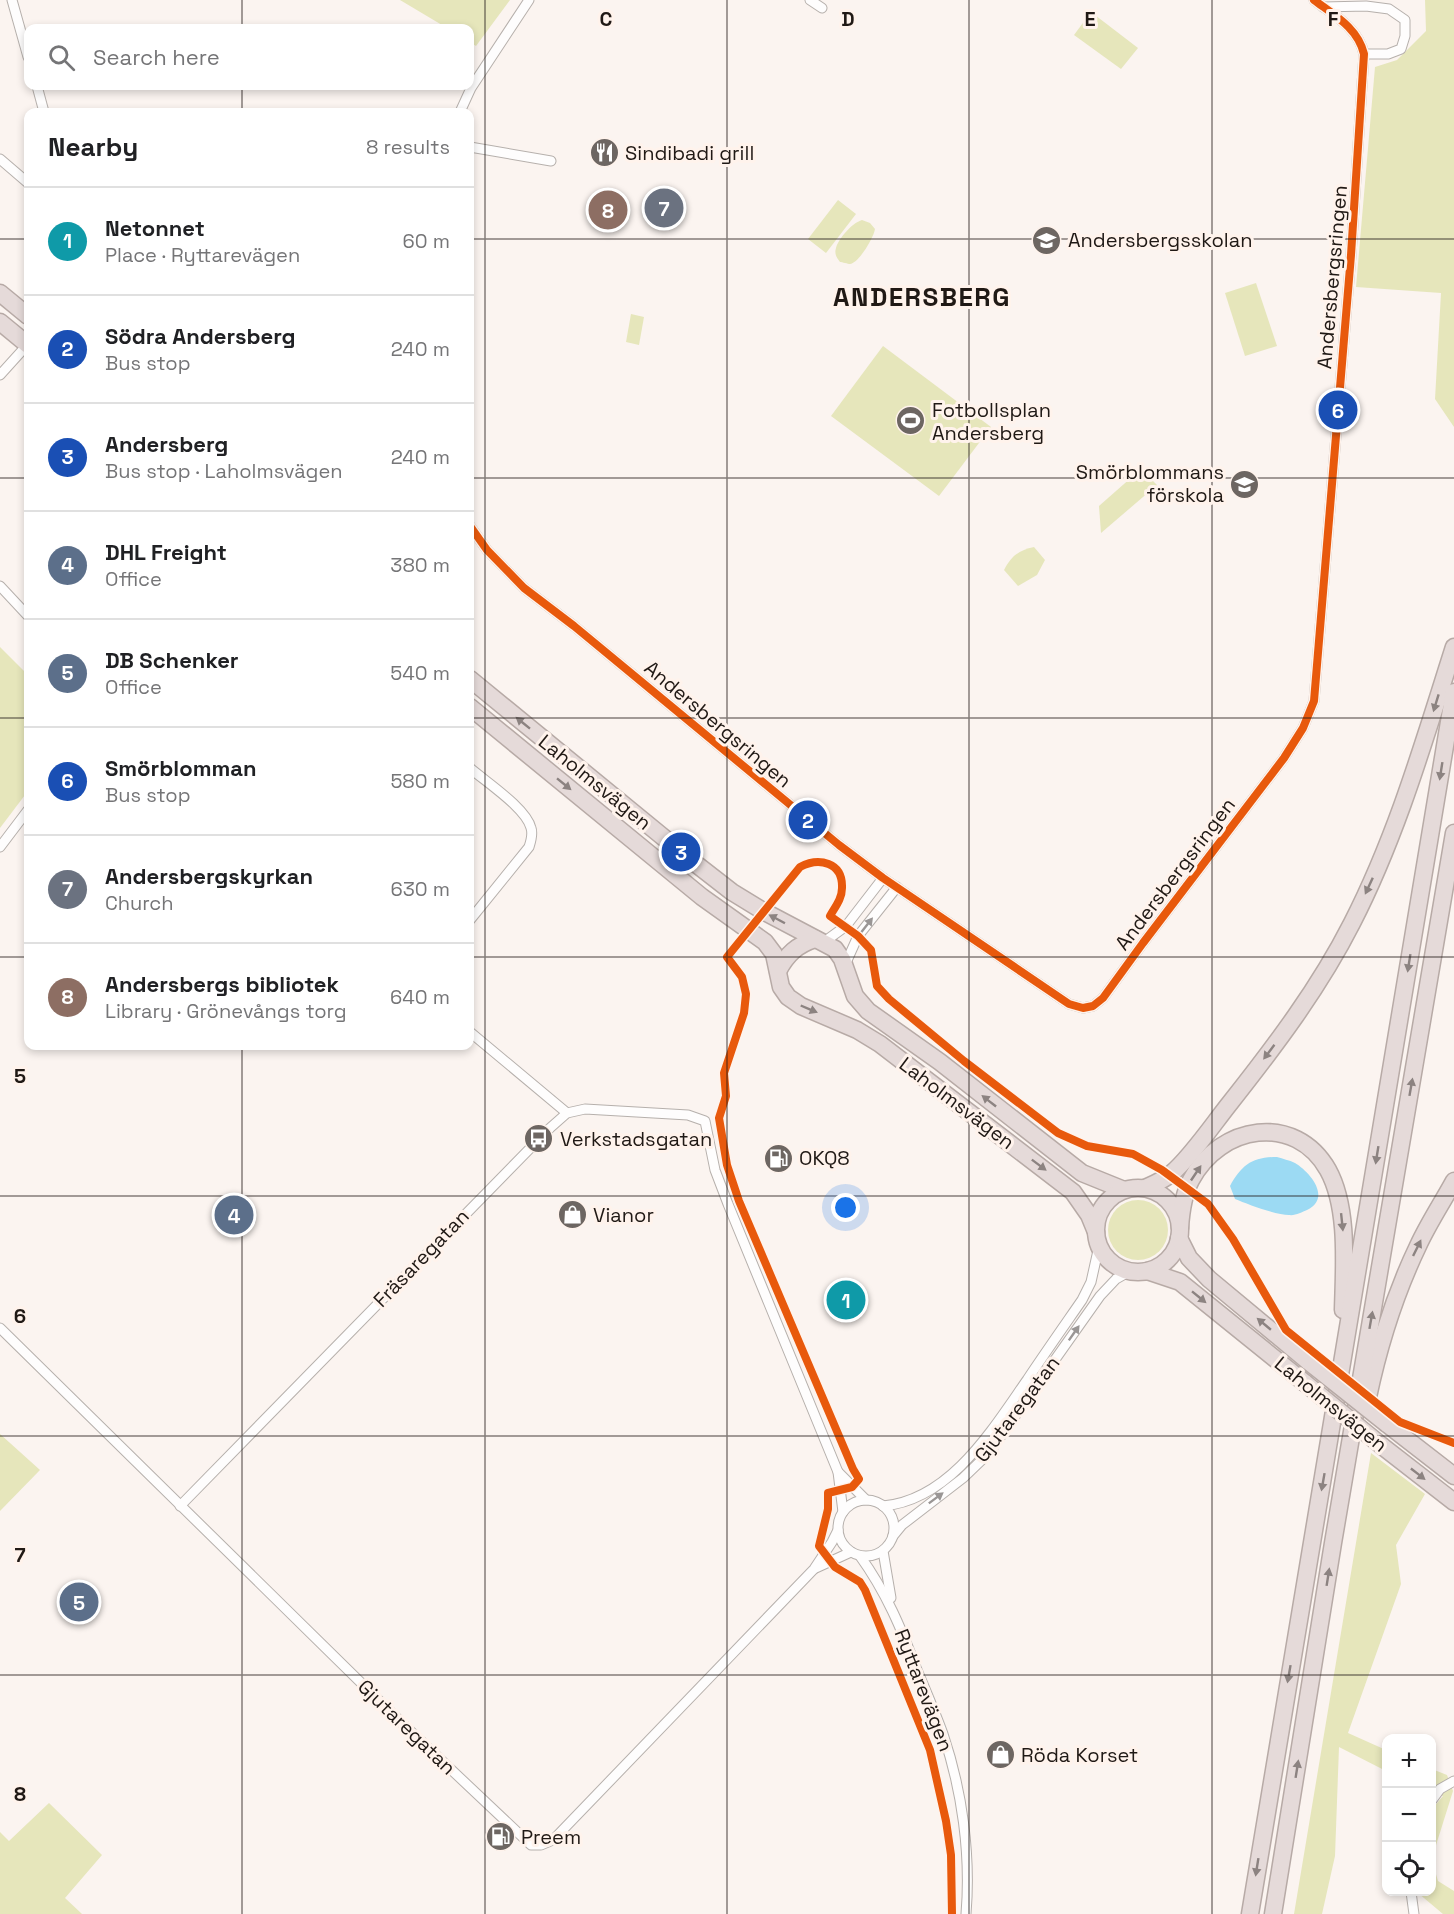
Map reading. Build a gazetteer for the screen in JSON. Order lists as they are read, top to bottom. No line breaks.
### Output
{"streets":{"highway":["Laholmsvägen"],"street":["Andersbergsringen","Fräsaregatan","Gjutaregatan","Ryttarevägen"]},"crossings":[["Laholmsvägen","Gjutaregatan"],["Fräsaregatan","Gjutaregatan"],["Gjutaregatan","Ryttarevägen"]],"districts":["ANDERSBERG"],"places":{"restaurant":["Sindibadi grill"],"school or university":["Andersbergsskolan","Smörblommans förskola"],"sports":["Fotbollsplan Andersberg"],"bus stop":["Verkstadsgatan"],"fuel station":["OKQ8","Preem"],"shop":["Vianor","Röda Korset"]},"page":{"search":"Search here","heading":["Nearby","8 results"],"pins":["7","8","6","2","3","4","1","5"],"list":[{"mark":"1","name":"Netonnet","note":"Place · Ryttarevägen","value":"60 m"},{"mark":"2","name":"Södra Andersberg","note":"Bus stop","value":"240 m"},{"mark":"3","name":"Andersberg","note":"Bus stop · Laholmsvägen","value":"240 m"},{"mark":"4","name":"DHL Freight","note":"Office","value":"380 m"},{"mark":"5","name":"DB Schenker","note":"Office","value":"540 m"},{"mark":"6","name":"Smörblomman","note":"Bus stop","value":"580 m"},{"mark":"7","name":"Andersbergskyrkan","note":"Church","value":"630 m"},{"mark":"8","name":"Andersbergs bibliotek","note":"Library · Grönevångs torg","value":"640 m"}],"map_buttons":["+","−"]},"grid":{"columns":["C","D","E","F"],"rows":["5","6","7","8"]}}
